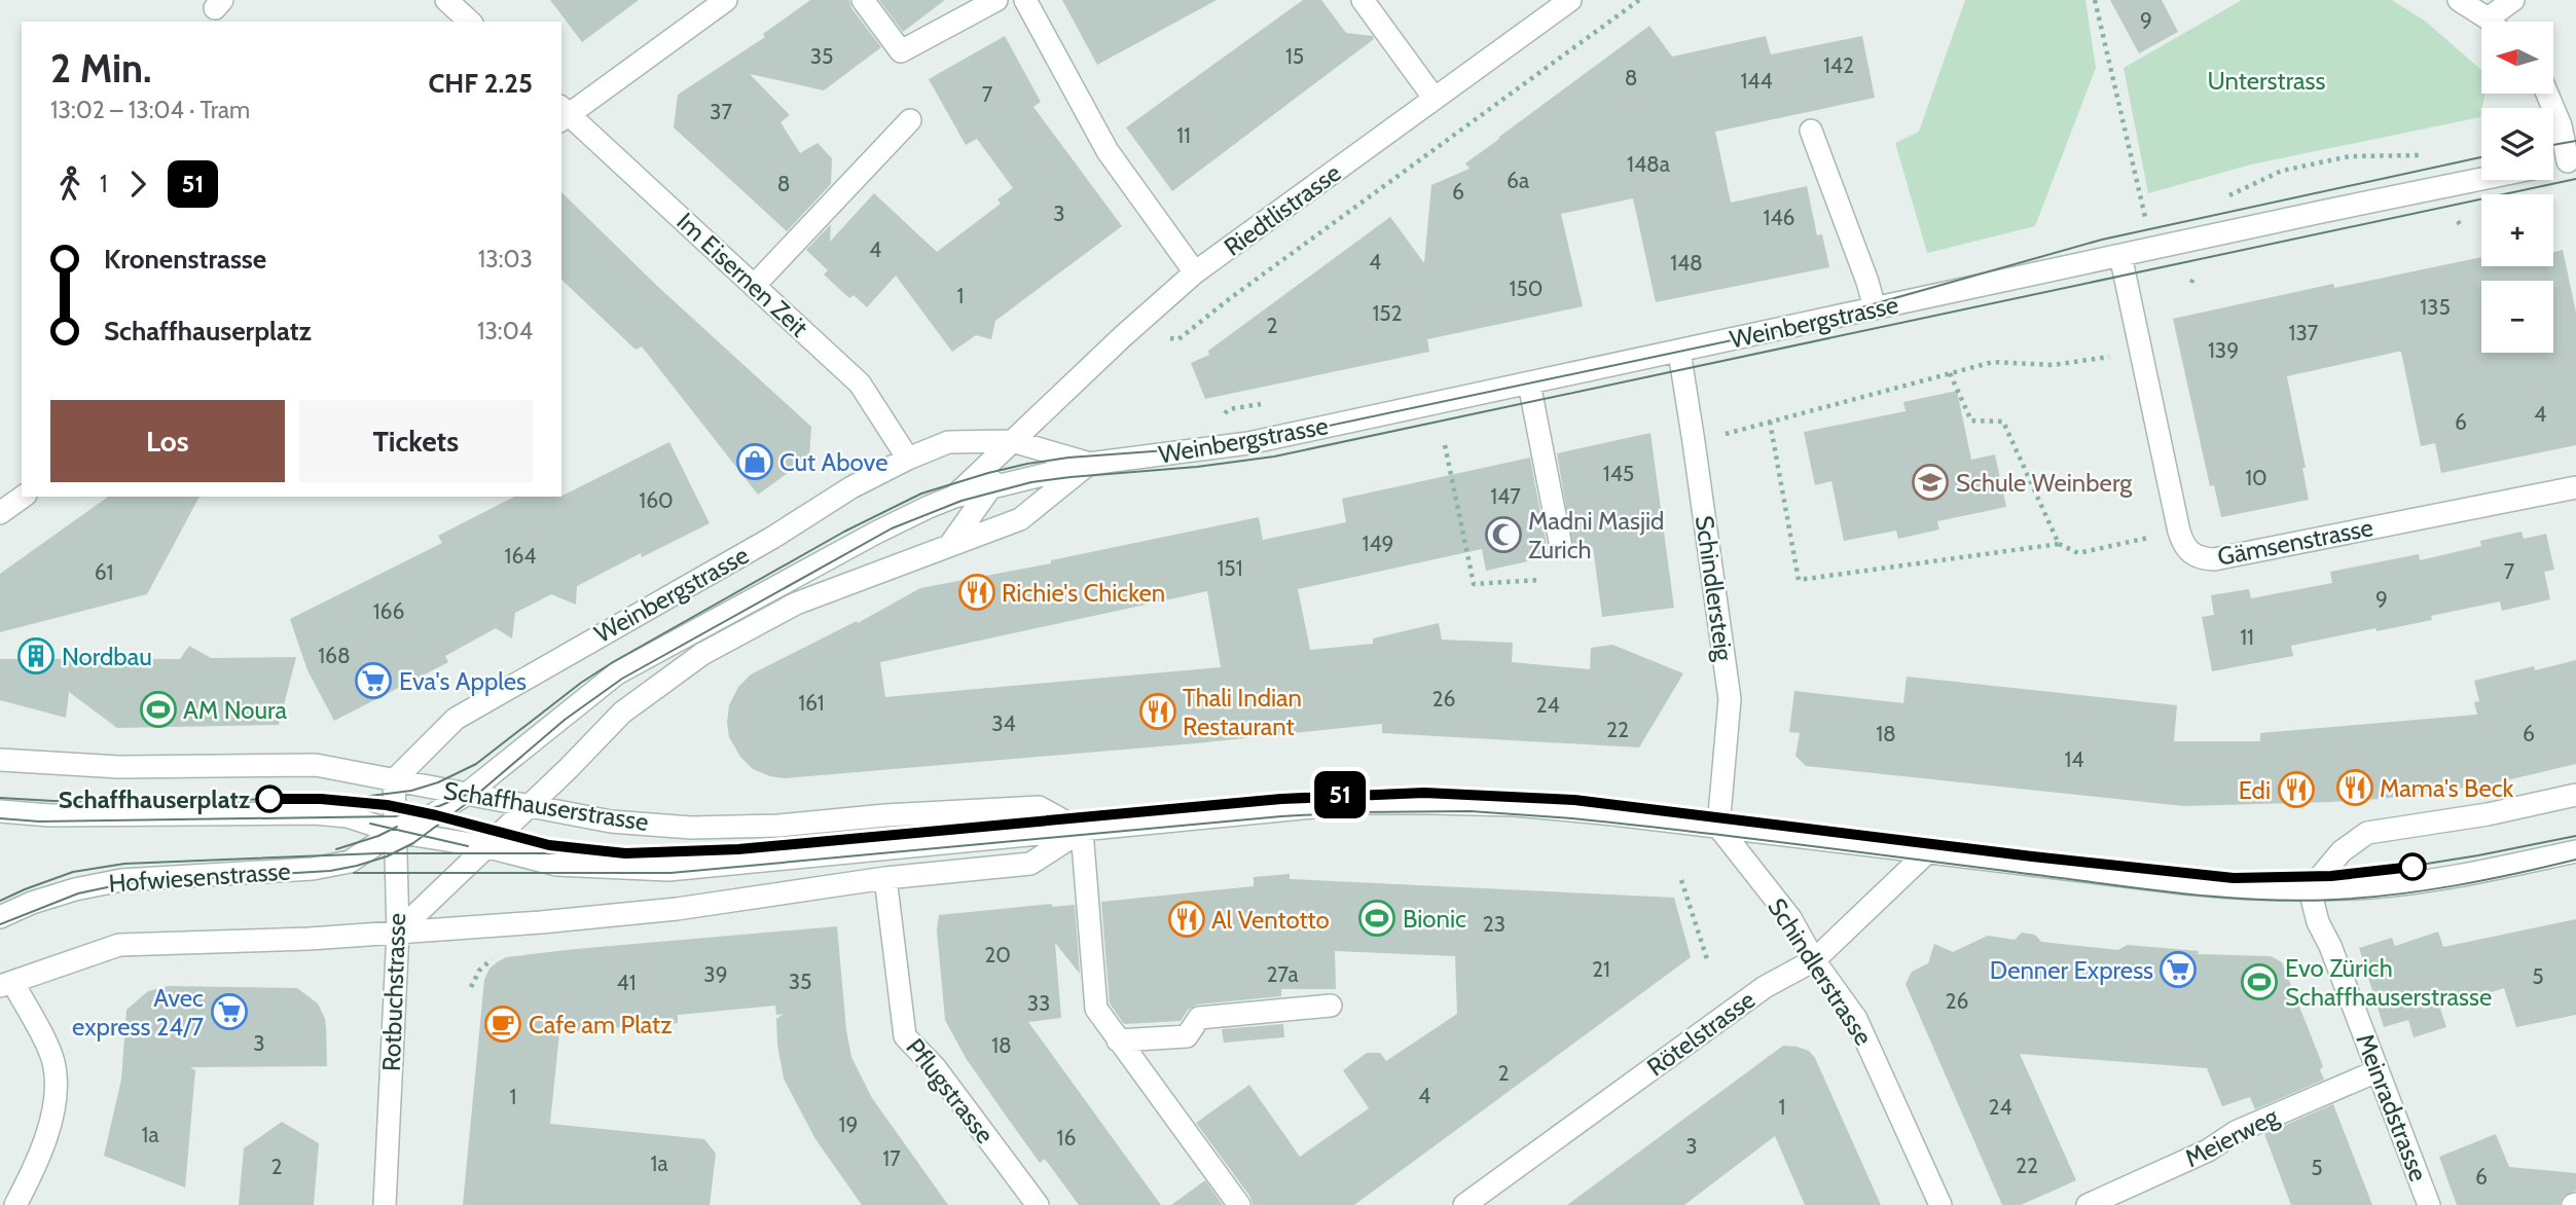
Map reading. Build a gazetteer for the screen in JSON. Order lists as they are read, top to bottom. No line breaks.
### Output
{"streets":{"street":["Riedtlistrasse","Im Eisernen Zeit","Weinbergstrasse","Gämsenstrasse","Schindlersteig","Schaffhauserstrasse","Hofwiesenstrasse","Schindlerstrasse","Rotbuchstrasse","Rötelstrasse","Pflugstrasse","Meinradstrasse","Meierweg"]},"crossings":[["Riedtlistrasse","Weinbergstrasse"],["Im Eisernen Zeit","Weinbergstrasse"],["Weinbergstrasse","Gämsenstrasse"],["Weinbergstrasse","Schindlersteig"],["Weinbergstrasse","Schaffhauserstrasse"],["Weinbergstrasse","Hofwiesenstrasse"],["Weinbergstrasse","Rotbuchstrasse"],["Schindlersteig","Schaffhauserstrasse"],["Schindlersteig","Schindlerstrasse"],["Schaffhauserstrasse","Hofwiesenstrasse"],["Schaffhauserstrasse","Schindlerstrasse"],["Schaffhauserstrasse","Rotbuchstrasse"],["Schaffhauserstrasse","Rötelstrasse"],["Schaffhauserstrasse","Pflugstrasse"],["Schaffhauserstrasse","Meinradstrasse"],["Hofwiesenstrasse","Rotbuchstrasse"],["Schindlerstrasse","Rötelstrasse"],["Meinradstrasse","Meierweg"]],"parks":["Unterstrass"],"places":{"shop":["Cut Above"],"school or university":["Schule Weinberg"],"mosque":["Madni Masjid Zurich"],"restaurant":["Richie's Chicken","Thali Indian Restaurant","Mama's Beck","Edi","Al Ventotto"],"building":["Nordbau"],"supermarket":["Eva's Apples","Denner Express","Avec express 24/7"],"sports":["AM Noura","Bionic","Evo Zürich Schaffhauserstrasse"],"other":["Schaffhauserplatz"],"cafe":["Cafe am Platz"]},"lines":["tram line 51"],"house_numbers":["9","35","15","142","8","144","7","37","11","148a","6a","8","6","3","146","4","4","148","150","1","135","152","2","137","139","4","6","145","10","147","160","149","164","151","7","61","9","166","11","168","26","161","24","34","22","18","6","14","23","20","21","39","27a","5","35","41","26","33","3","18","2","4","1","1","24","19","1a","16","3","17","1a","22","2","5","6"],"north":"left","page":{"on_map":"51","map_buttons":["+","−"],"heading":["2 Min.","13:02 – 13:04 · Tram","CHF 2.25"],"legs":["1","51"],"list":[{"name":"Kronenstrasse","value":"13:03"},{"name":"Schaffhauserplatz","value":"13:04"}],"buttons":["Los","Tickets"]}}
